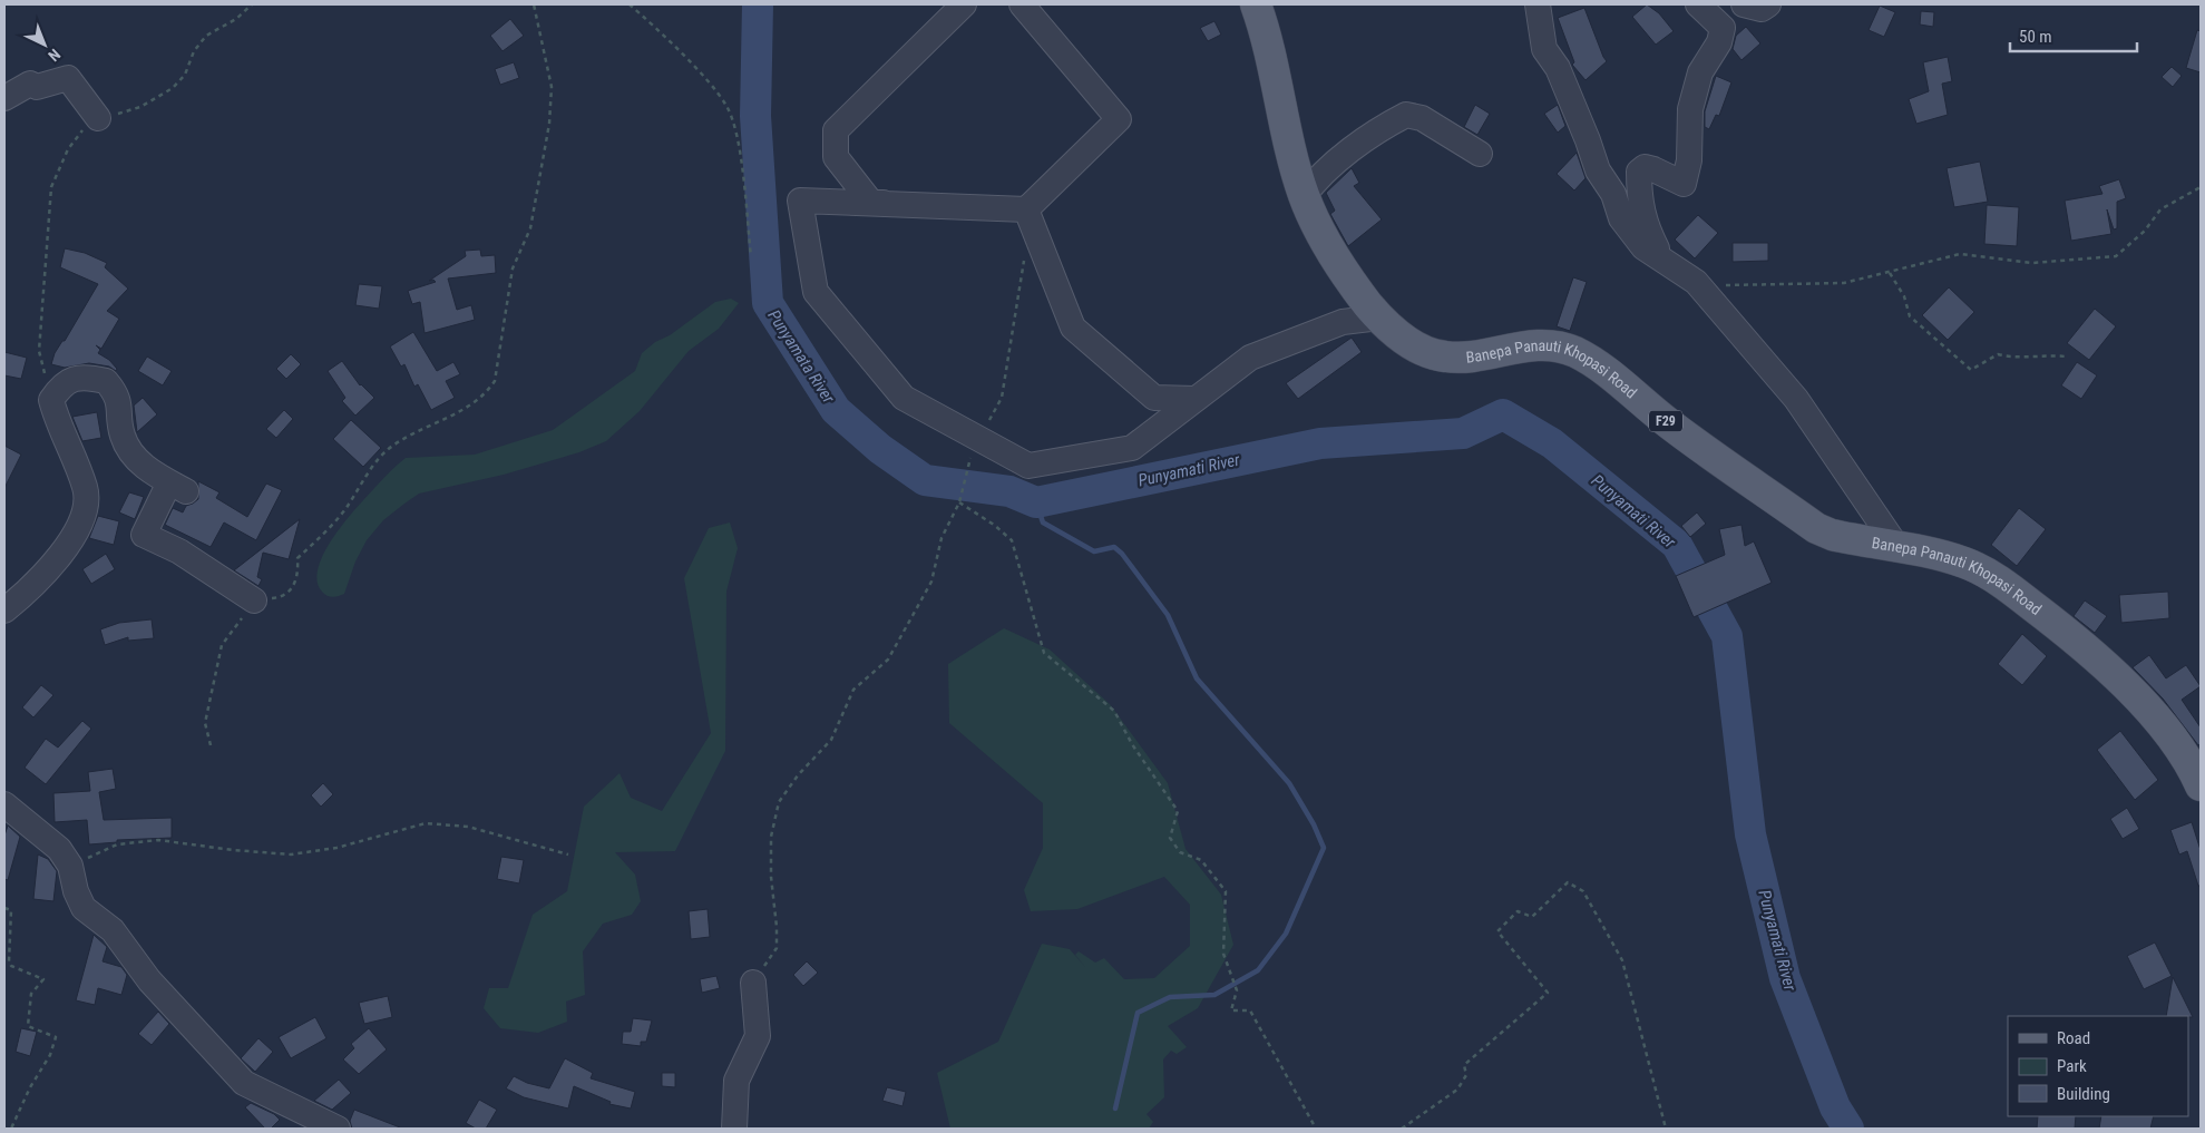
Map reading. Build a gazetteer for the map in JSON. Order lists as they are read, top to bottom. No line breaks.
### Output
{"streets":{"main road":["Banepa Panauti Khopasi Road","F29"]},"water":["Punyamata River","Punyamati River"],"legend":["Road","Park","Building"],"scale_bar":"50 m","north":"bottom right"}
